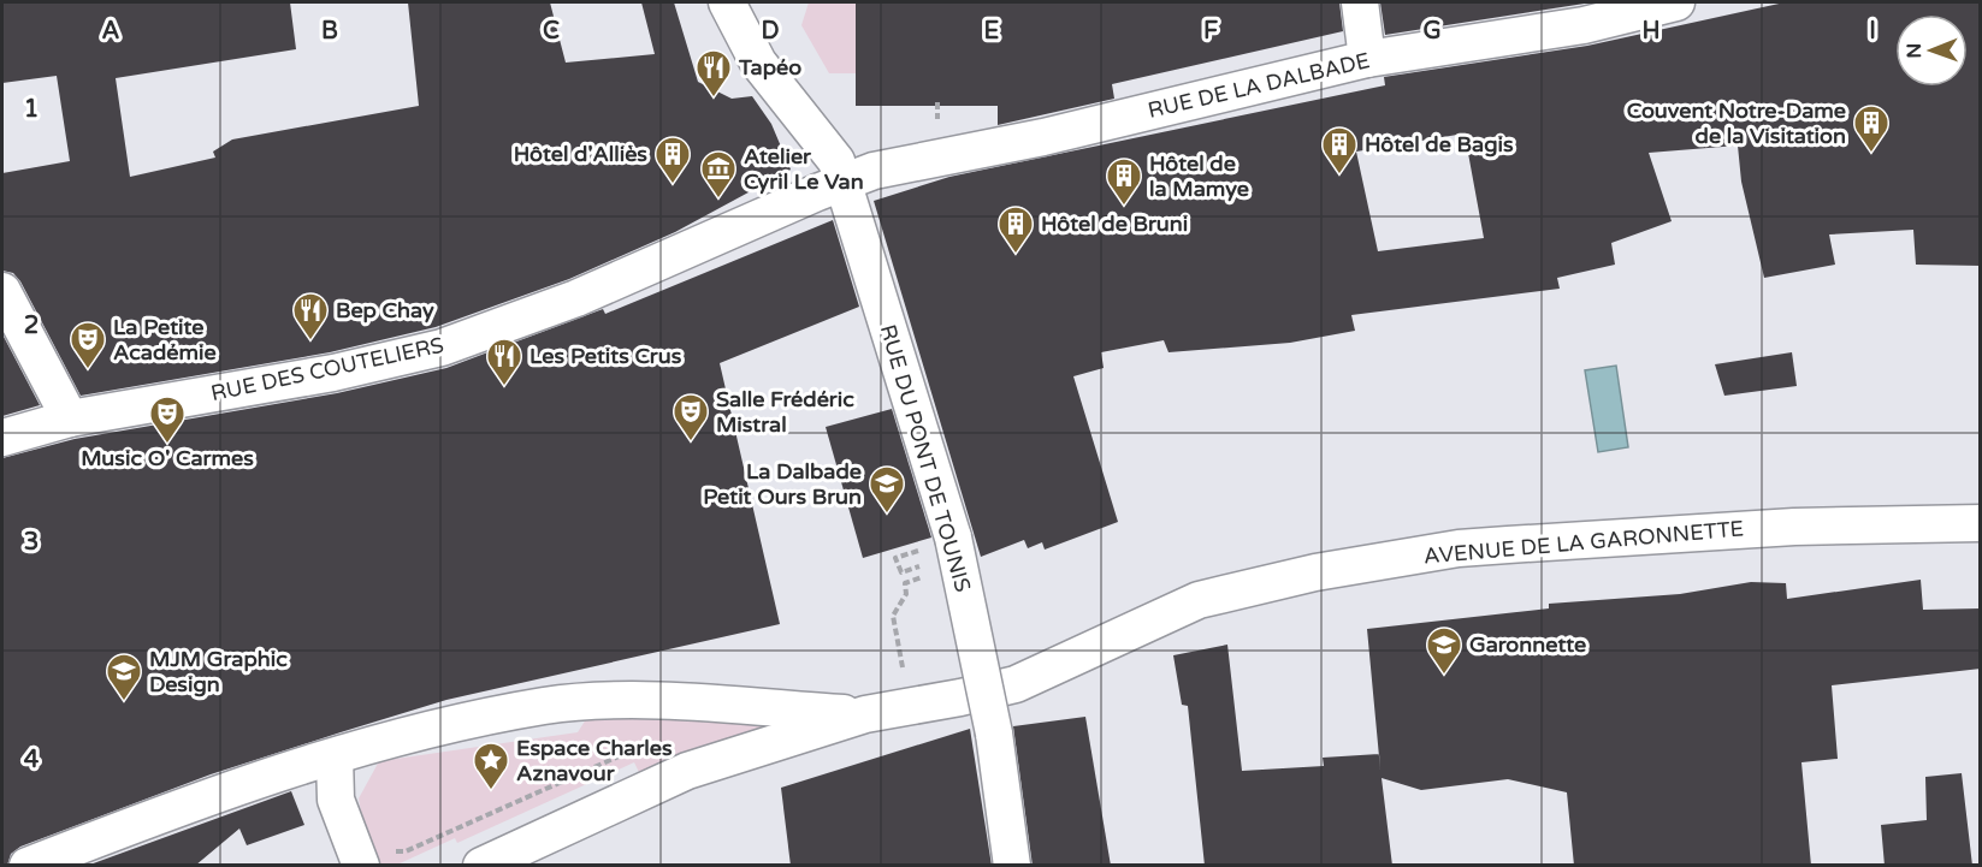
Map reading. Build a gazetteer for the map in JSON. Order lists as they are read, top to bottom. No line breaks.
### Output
{"streets":{"street":["RUE DE LA DALBADE","RUE DES COUTELIERS","RUE DU PONT DE TOUNIS","AVENUE DE LA GARONNETTE"]},"crossings":[["RUE DE LA DALBADE","RUE DES COUTELIERS"],["RUE DE LA DALBADE","RUE DU PONT DE TOUNIS"],["RUE DES COUTELIERS","RUE DU PONT DE TOUNIS"]],"places":{"restaurant":["Tapéo","Bep Chay","Les Petits Crus"],"building":["Couvent Notre-Dame de la Visitation","Hôtel de Bagis","Hôtel d'Alliès","Hôtel de la Mamye","Hôtel de Bruni"],"museum":["Atelier Cyril Le Van"],"theatre":["La Petite Académie","Salle Frédéric Mistral","Music O' Carmes"],"school or university":["La Dalbade Petit Ours Brun","Garonnette","MJM Graphic Design"],"place":["Espace Charles Aznavour"]},"north":"left","grid":{"columns":["A","B","C","D","E","F","G","H","I"],"rows":["1","2","3","4"]}}
